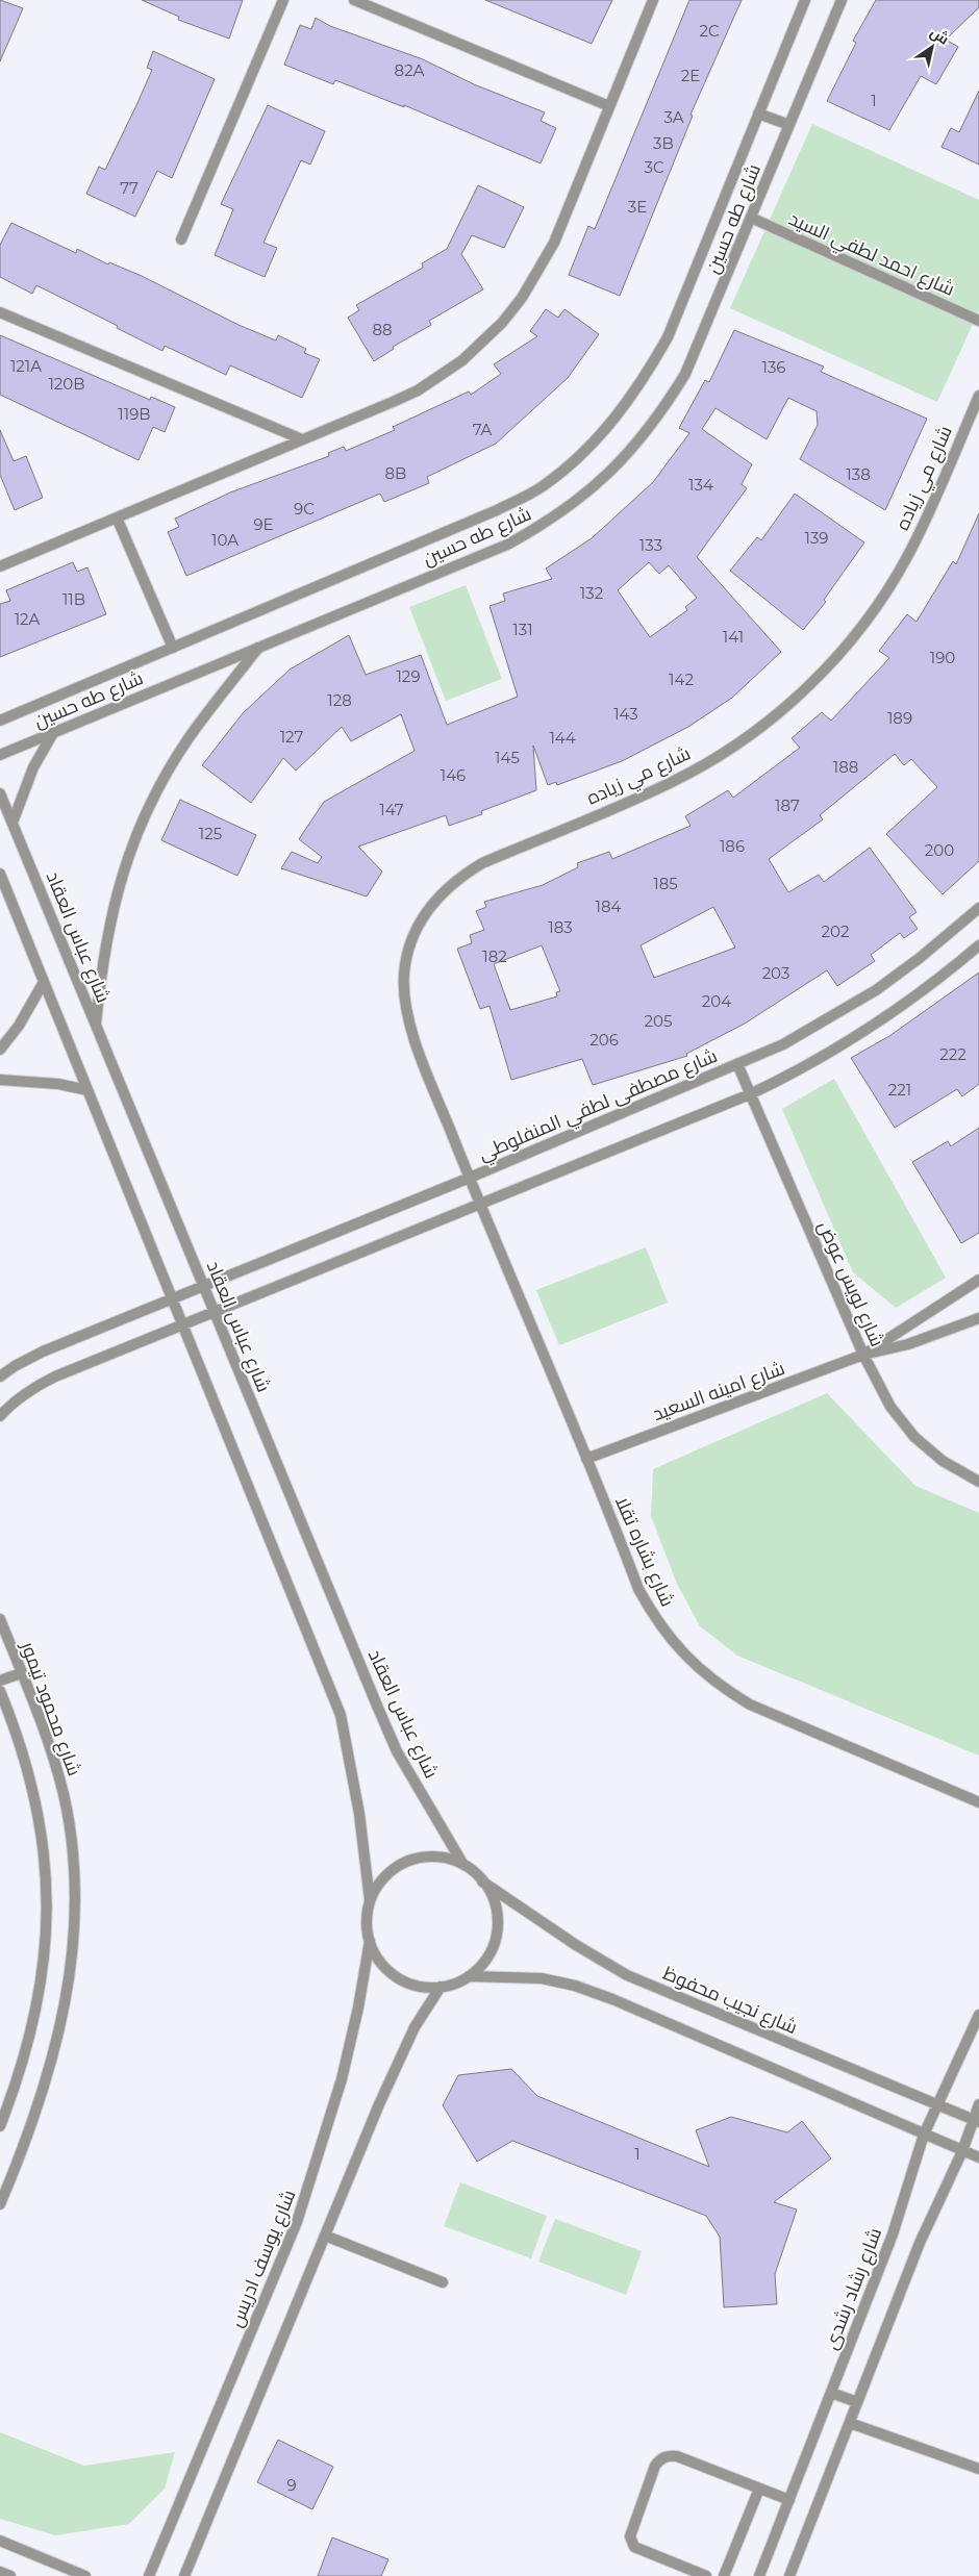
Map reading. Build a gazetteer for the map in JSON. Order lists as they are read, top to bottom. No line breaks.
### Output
{"streets":{"street":["شارع طه حسين","شارع احمد لطفي السيد","شارع مي زياده","شارع عباس العقاد","شارع مصطفى لطفي المنفلوطي","شارع لويس عوض","شارع امينه السعيد","شارع بشاره تقلا","شارع محمود تيمور","شارع نجيب محفوظ","شارع يوسف ادريس","شارع رشاد رشدى"]},"crossings":[["شارع طه حسين","شارع احمد لطفي السيد"],["شارع مي زياده","شارع مصطفى لطفي المنفلوطي"],["شارع مي زياده","شارع بشاره تقلا"],["شارع عباس العقاد","شارع مصطفى لطفي المنفلوطي"],["شارع عباس العقاد","شارع نجيب محفوظ"],["شارع عباس العقاد","شارع يوسف ادريس"],["شارع مصطفى لطفي المنفلوطي","شارع لويس عوض"],["شارع مصطفى لطفي المنفلوطي","شارع بشاره تقلا"],["شارع لويس عوض","شارع امينه السعيد"],["شارع امينه السعيد","شارع بشاره تقلا"],["شارع نجيب محفوظ","شارع يوسف ادريس"],["شارع نجيب محفوظ","شارع رشاد رشدى"]],"house_numbers":["2C","82A","2E","1","3A","3B","3C","77","3E","88","121A","136","120B","119B","7A","8B","138","134","9C","9E","139","10A","133","132","11B","12A","131","141","190","129","142","128","143","189","127","144","145","188","146","187","147","125","186","200","185","184","183","202","182","203","204","205","206","222","221","1","9"],"north":"top right"}
